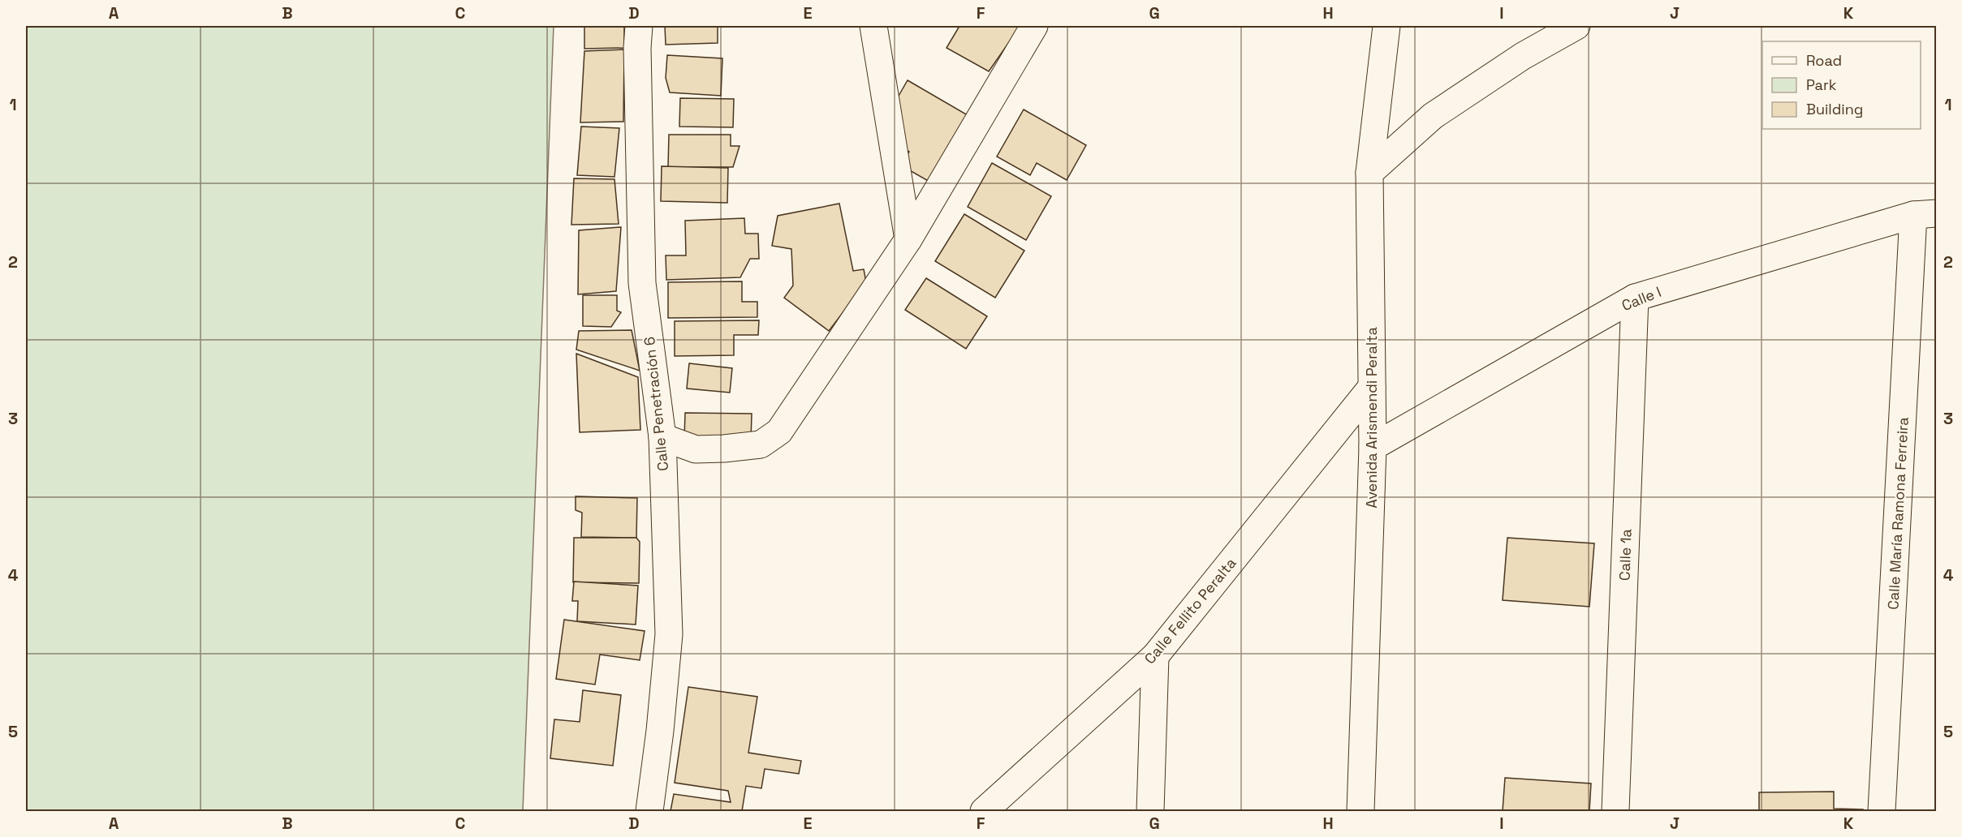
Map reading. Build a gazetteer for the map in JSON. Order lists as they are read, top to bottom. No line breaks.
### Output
{"streets":{"street":["Calle I","Calle Penetración 6","Avenida Arismendi Peralta","Calle María Ramona Ferreira","Calle 1a","Calle Fellito Peralta"]},"crossings":[["Calle I","Avenida Arismendi Peralta"],["Calle I","Calle María Ramona Ferreira"],["Calle I","Calle 1a"],["Avenida Arismendi Peralta","Calle Fellito Peralta"]],"legend":["Road","Park","Building"],"grid":{"columns":["A","B","C","D","E","F","G","H","I","J","K"],"rows":["1","2","3","4","5"]}}
